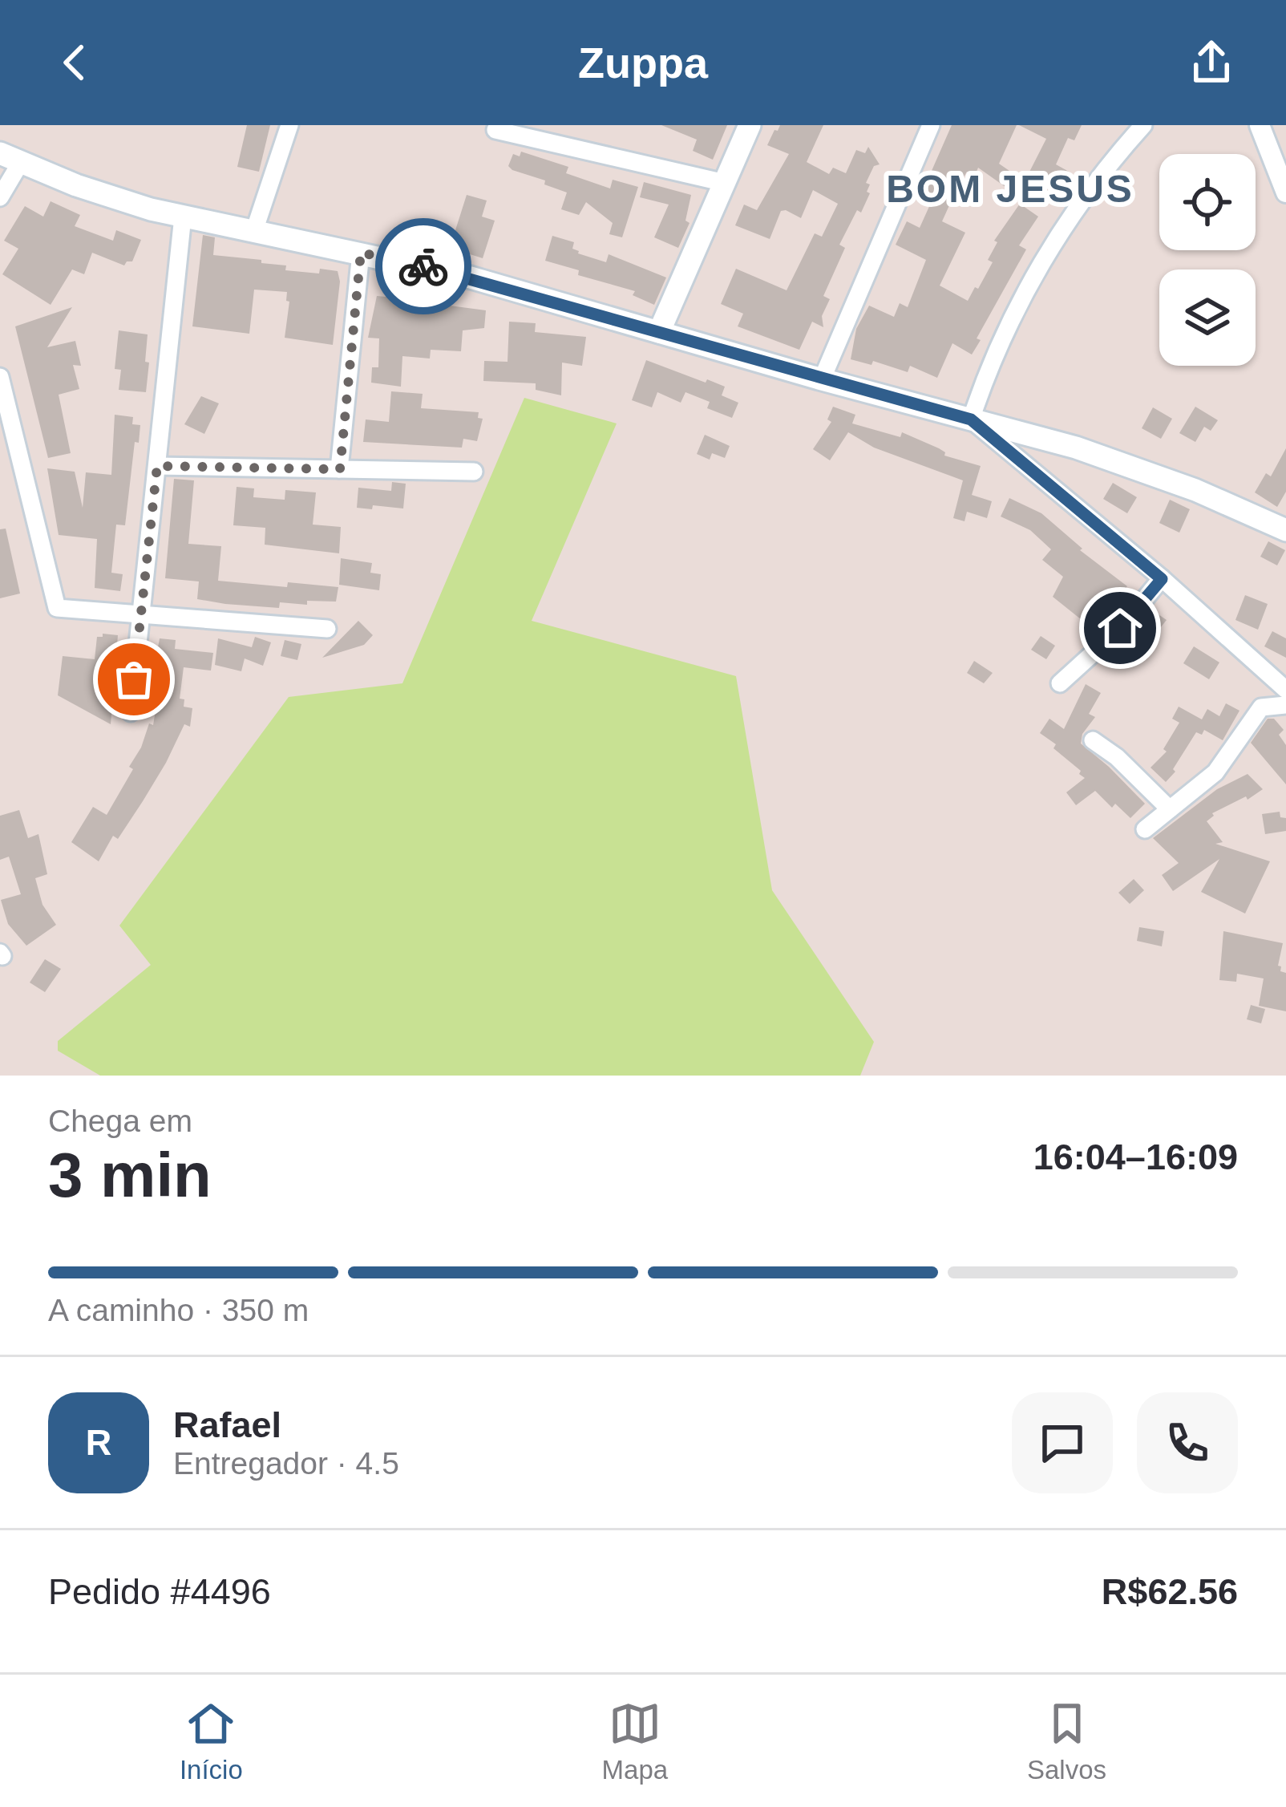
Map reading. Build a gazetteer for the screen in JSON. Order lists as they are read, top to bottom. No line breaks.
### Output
{"districts":["BOM JESUS"],"page":{"header":"Zuppa","heading":["3 min","Chega em","16:04–16:09"],"panel":["Rafael","Entregador · 4.5","Pedido #4496","R$62.56"],"bar":"A caminho · 350 m","round":"R","tabs":["Início","Mapa","Salvos"]}}
